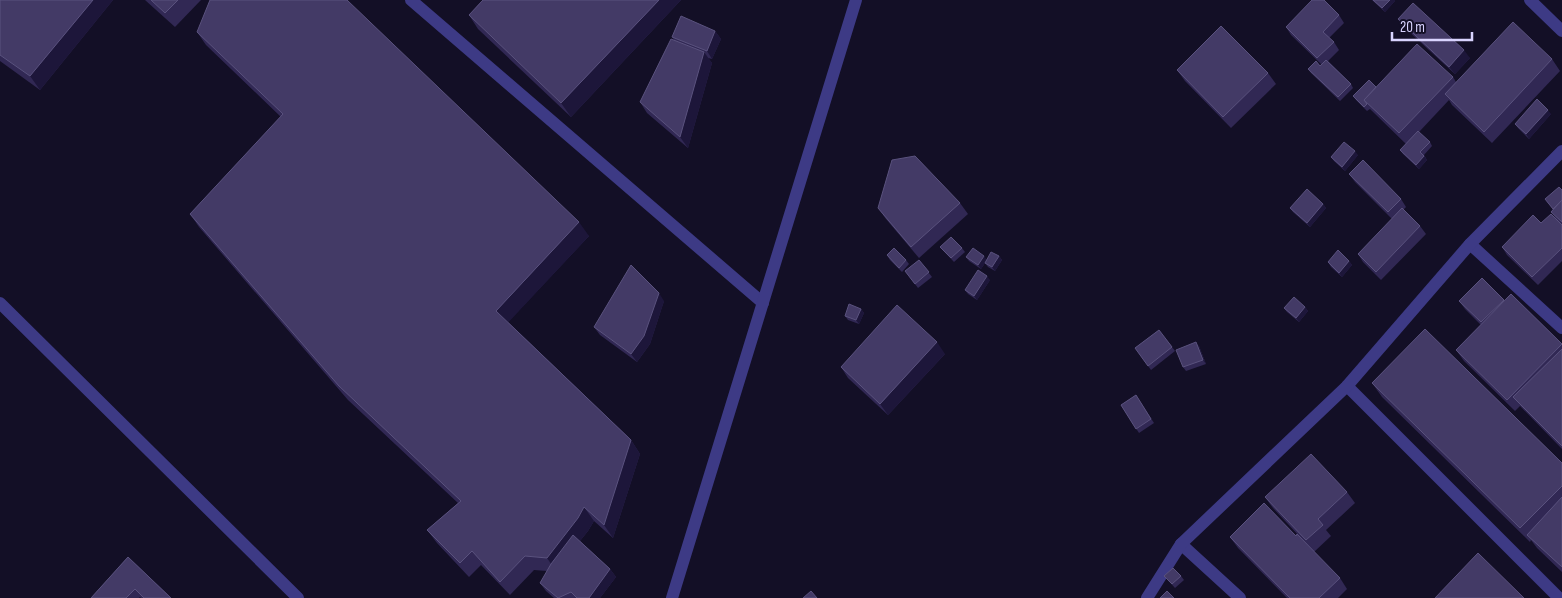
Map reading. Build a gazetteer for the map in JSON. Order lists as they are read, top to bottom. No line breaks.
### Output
{"scale_bar":"20 m"}
